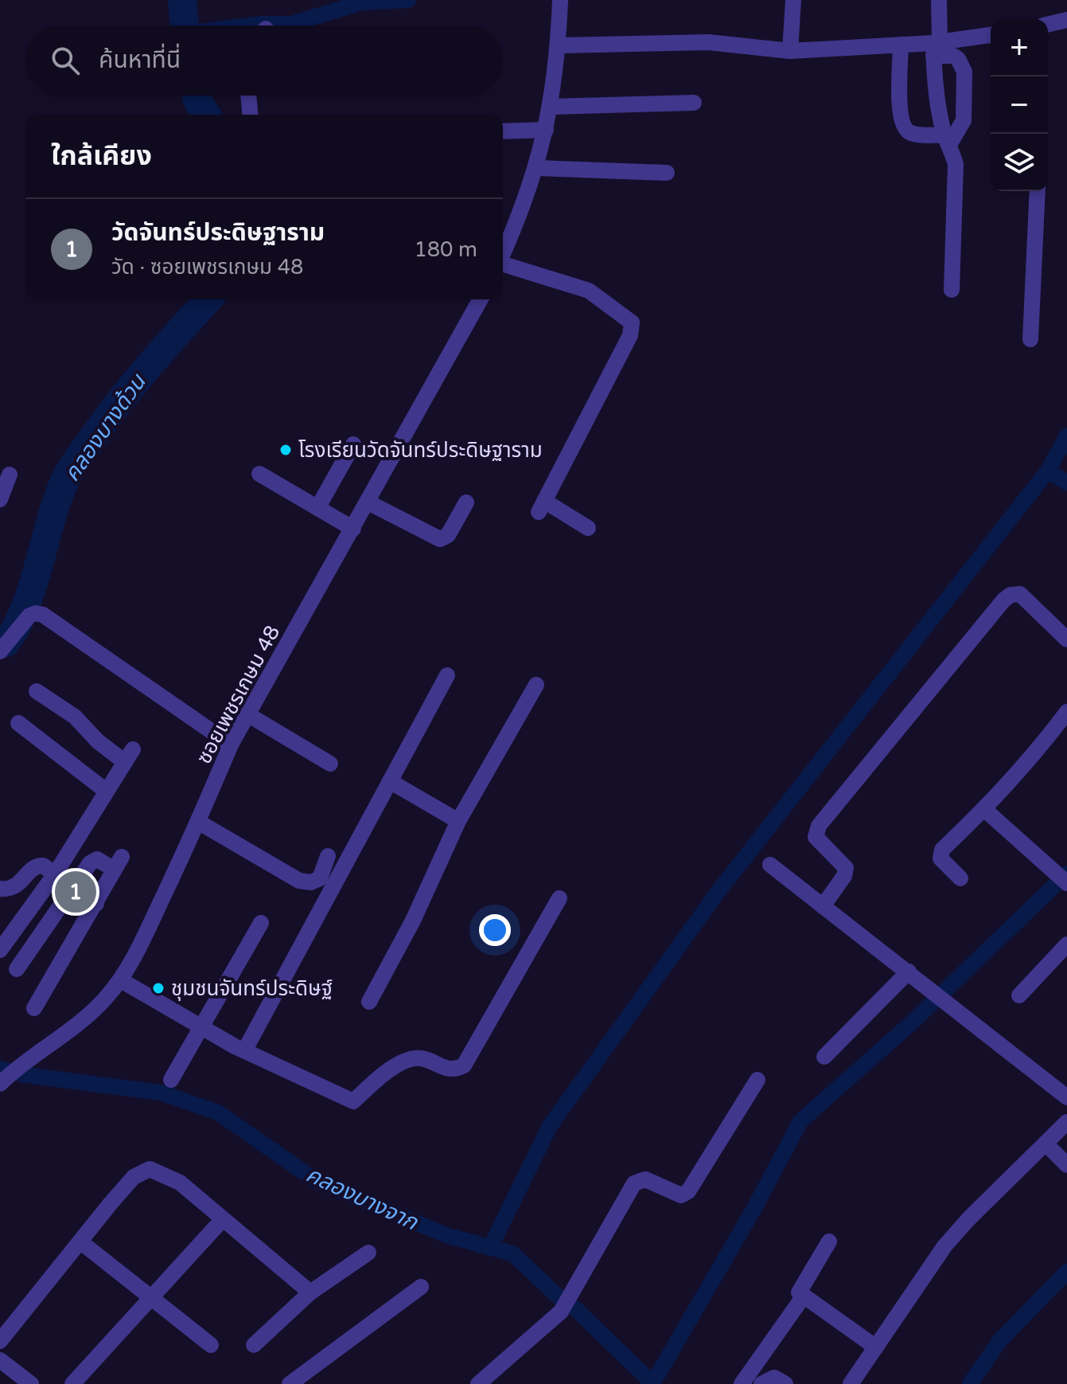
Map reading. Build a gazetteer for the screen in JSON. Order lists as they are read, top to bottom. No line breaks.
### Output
{"streets":{"street":["ซอยเพชรเกษม 48"]},"water":["คลองบางด้วน","คลองบางจาก"],"places":["โรงเรียนวัดจันทร์ประดิษฐาราม","ชุมชนจันทร์ประดิษฐ์"],"page":{"map_buttons":["+","−"],"search":"ค้นหาที่นี่","heading":"ใกล้เคียง","list":[{"mark":"1","name":"วัดจันทร์ประดิษฐาราม","note":"วัด · ซอยเพชรเกษม 48","value":"180 m"}],"pins":"1"}}
